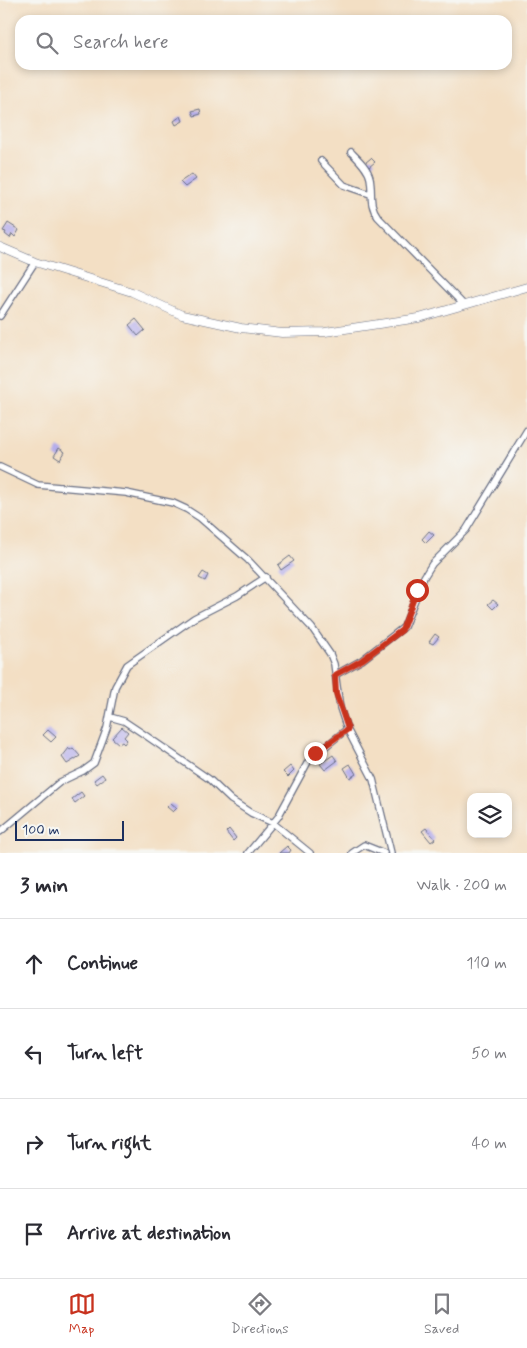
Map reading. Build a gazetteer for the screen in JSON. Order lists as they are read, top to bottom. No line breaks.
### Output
{"scale_bar":"100 m","page":{"search":"Search here","scale":"100 m","heading":["3 min","Walk · 200 m"],"list":[["Continue","110 m"],["Turn left","50 m"],["Turn right","40 m"],"Arrive at destination"],"nav":["Map","Directions","Saved"]}}
